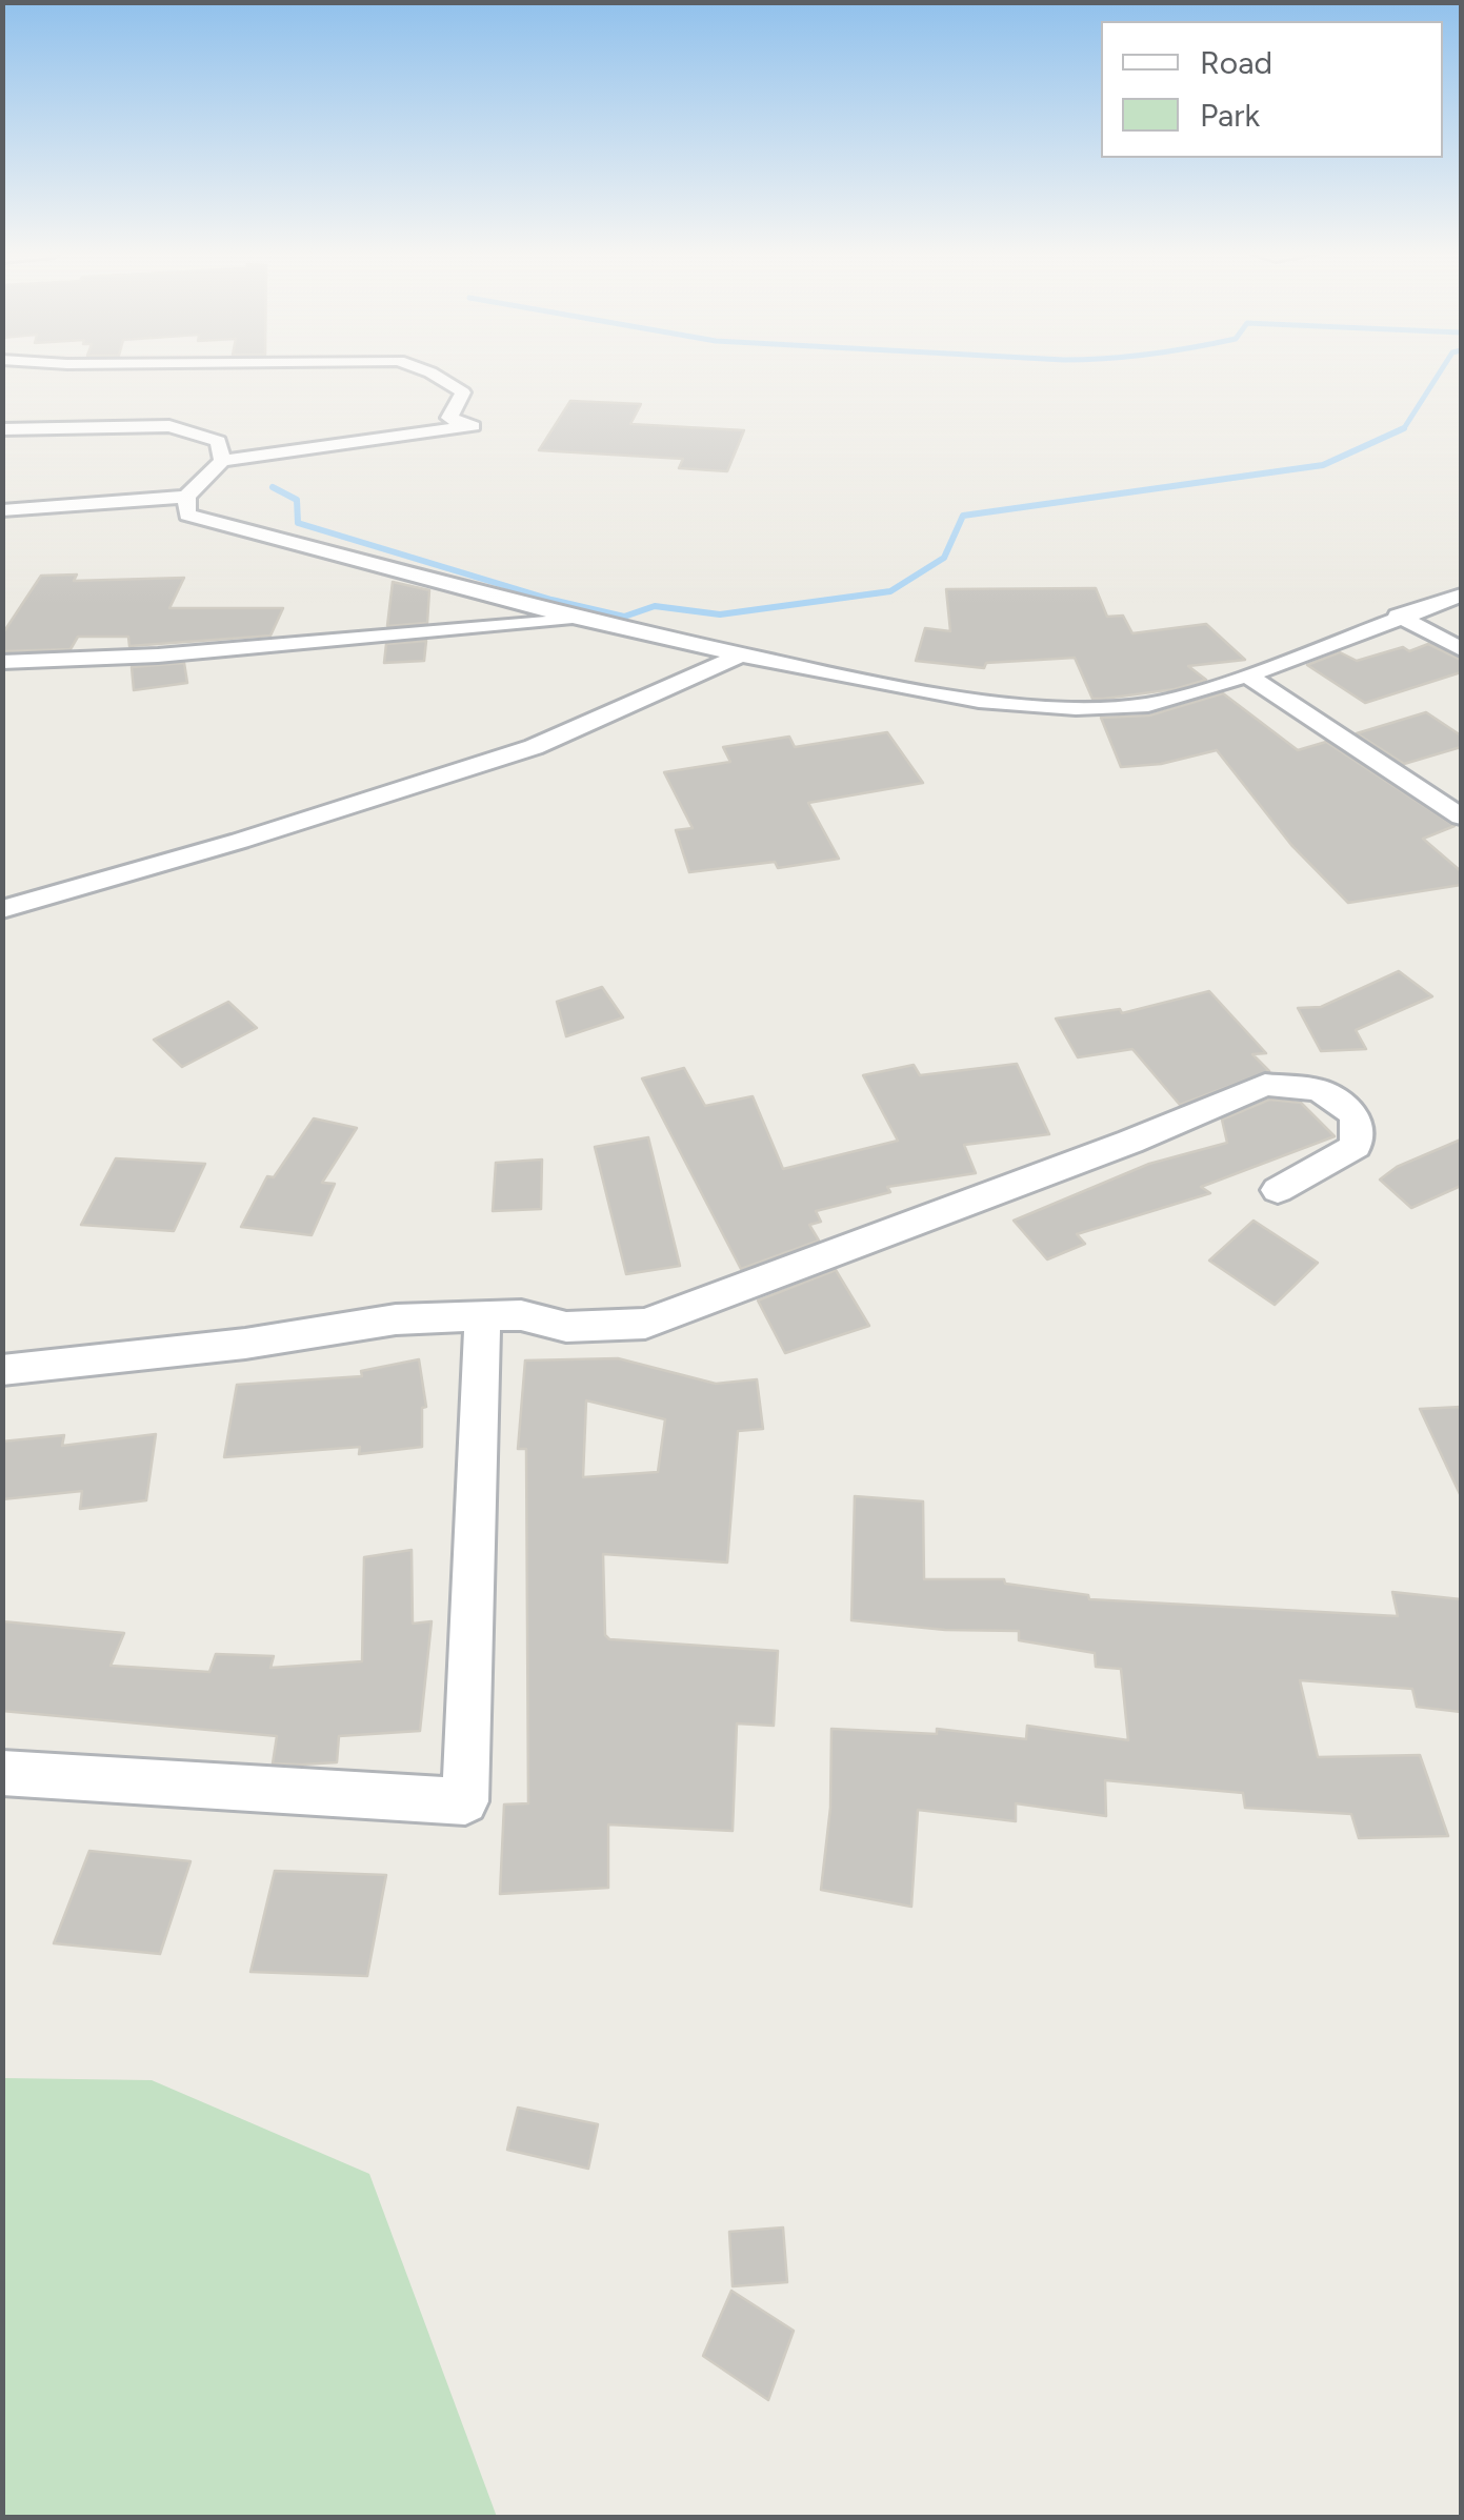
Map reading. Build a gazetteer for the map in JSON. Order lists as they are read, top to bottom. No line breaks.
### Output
{"legend":["Road","Park"]}
